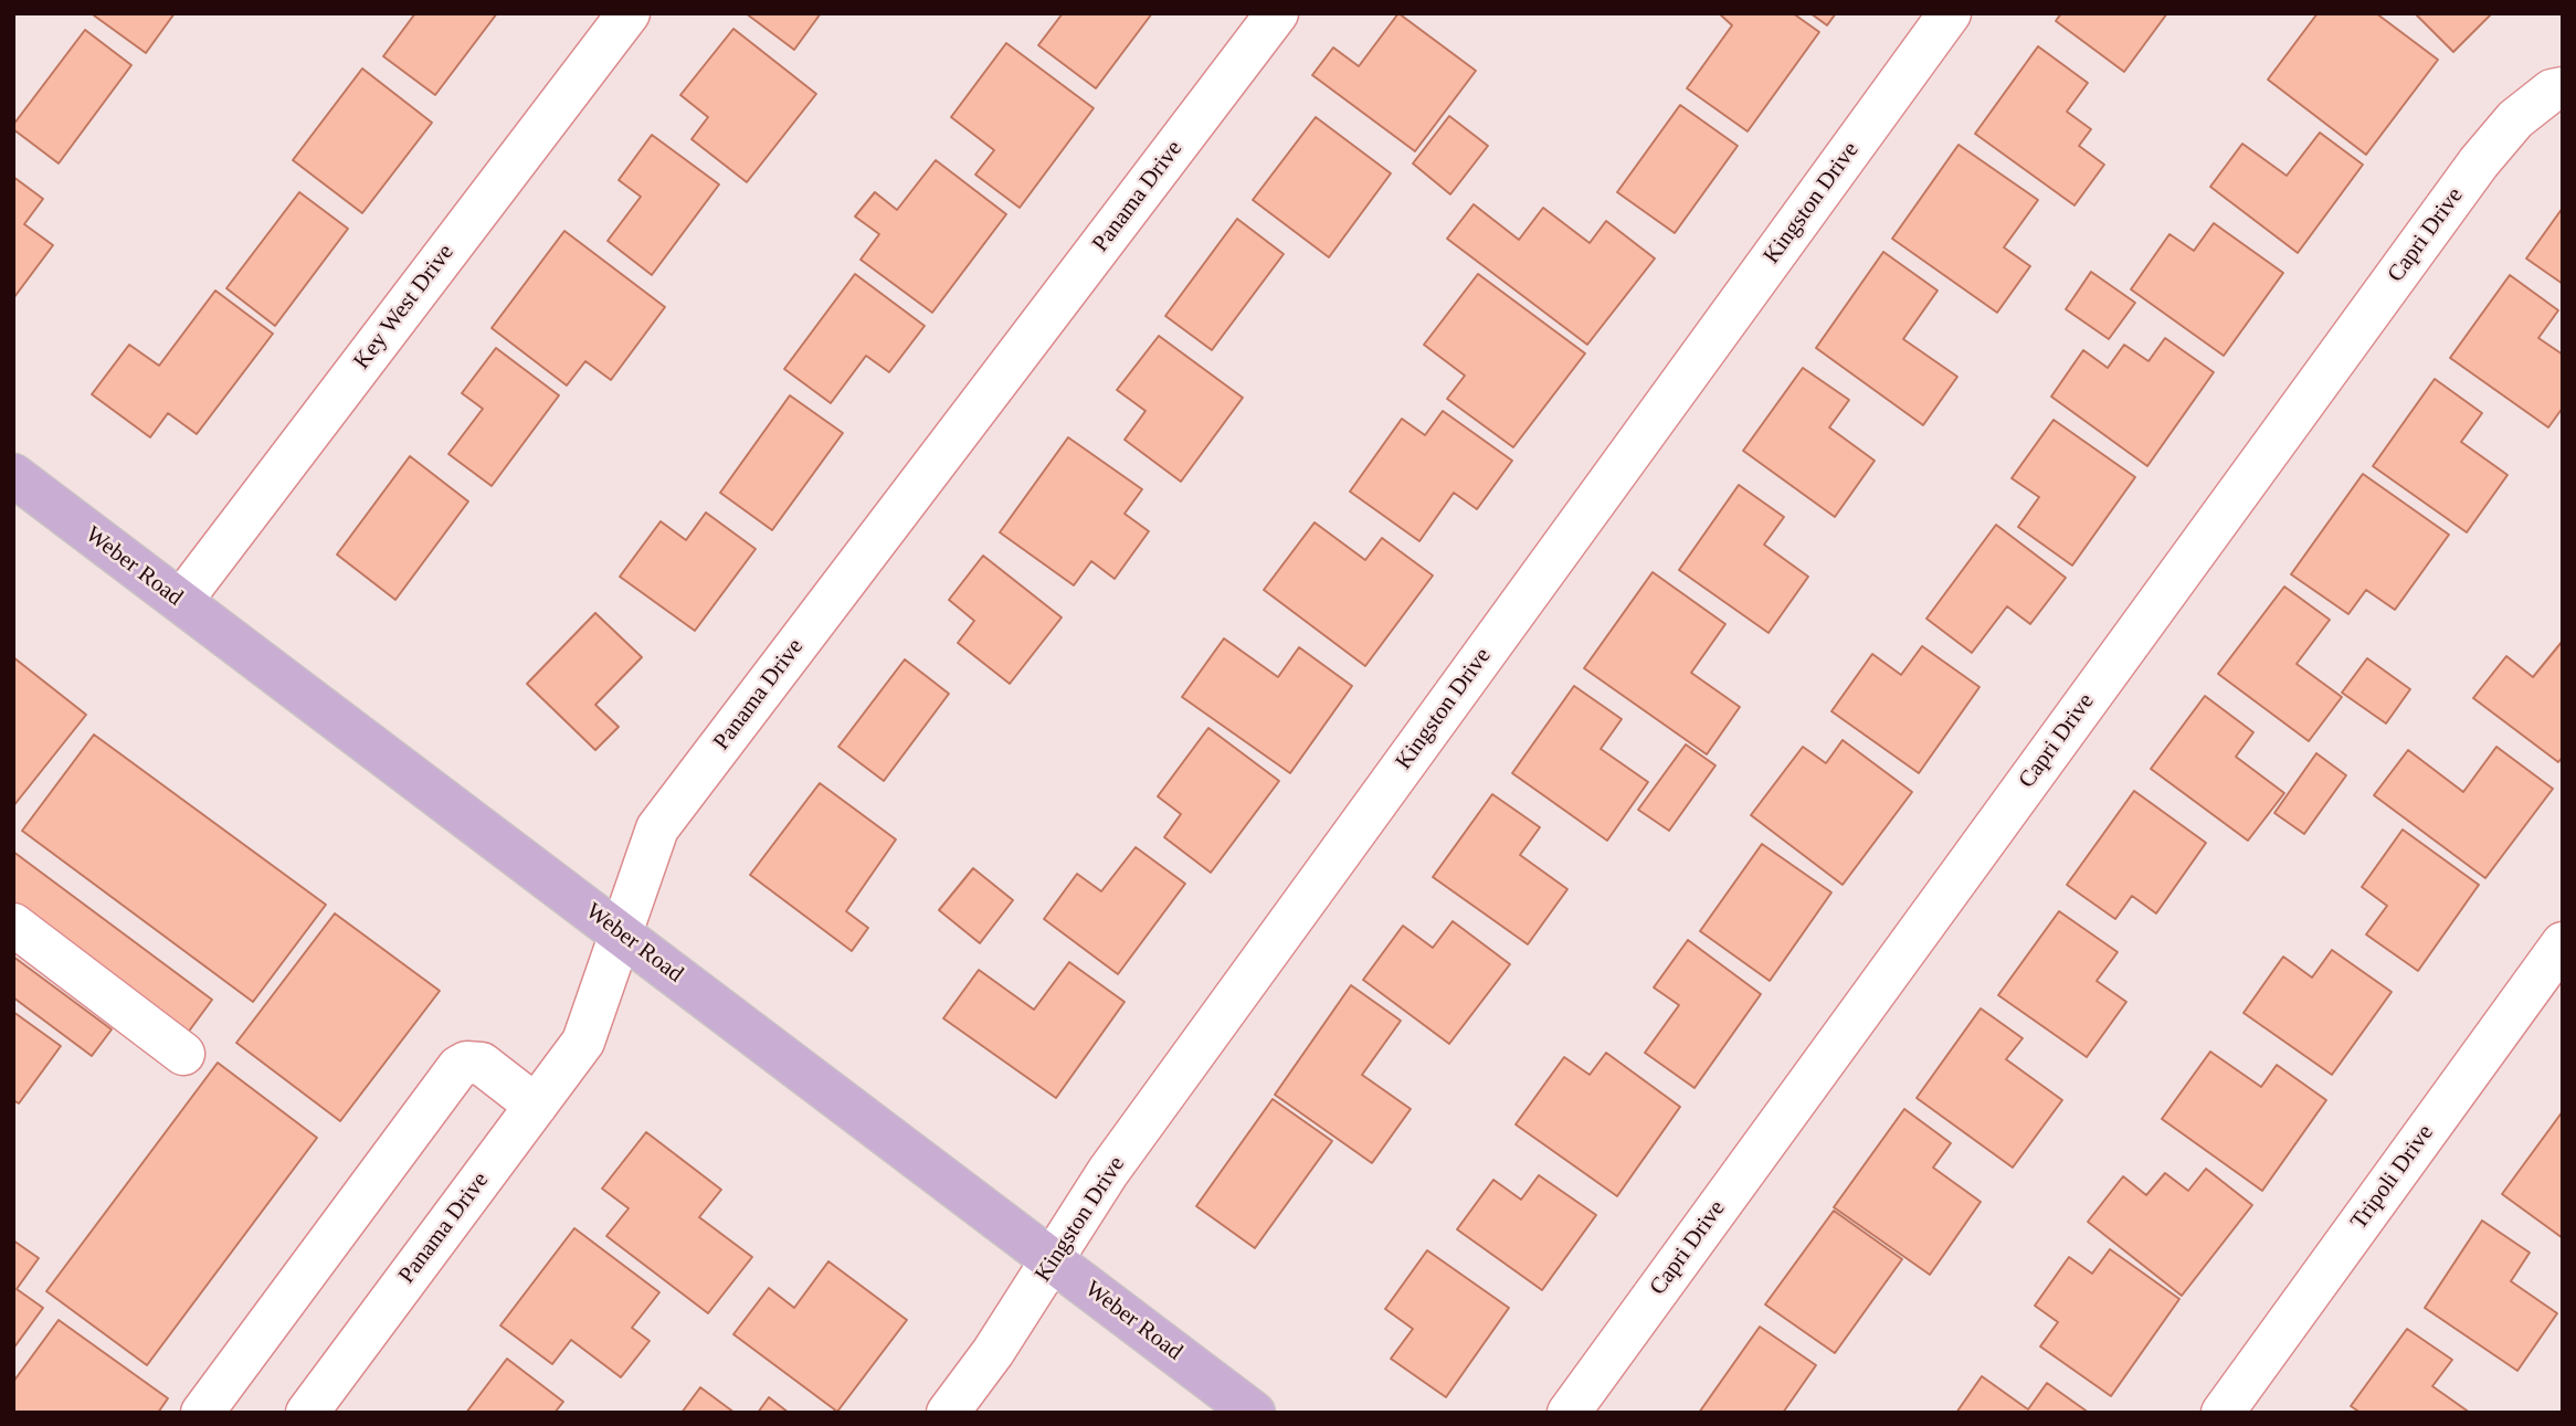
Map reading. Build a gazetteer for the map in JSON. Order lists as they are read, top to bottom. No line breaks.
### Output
{"streets":{"main road":["Weber Road"],"street":["Panama Drive","Kingston Drive","Capri Drive","Key West Drive","Tripoli Drive"]},"crossings":[["Panama Drive","Weber Road"],["Kingston Drive","Weber Road"],["Key West Drive","Weber Road"]]}
